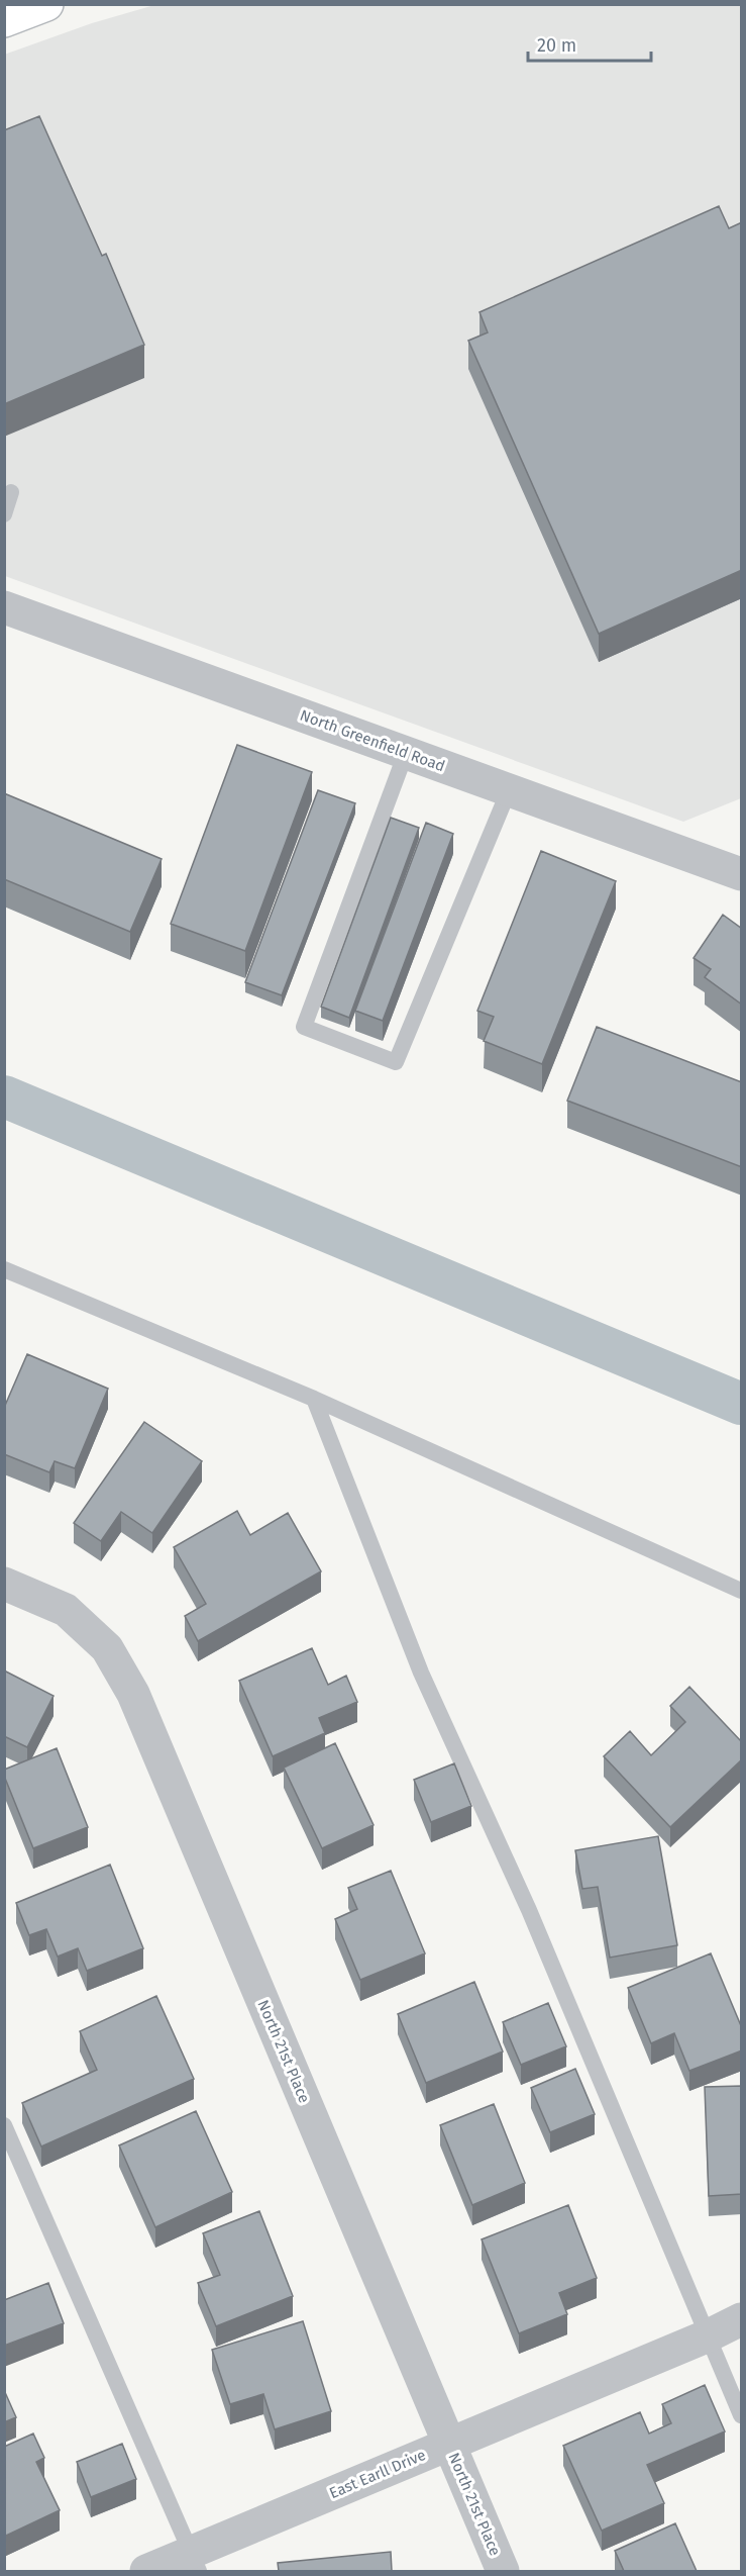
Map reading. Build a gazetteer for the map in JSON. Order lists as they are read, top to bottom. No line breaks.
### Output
{"streets":{"street":["North Greenfield Road","North 21st Place","East Earll Drive"]},"crossings":[["North 21st Place","East Earll Drive"]],"scale_bar":"20 m"}
